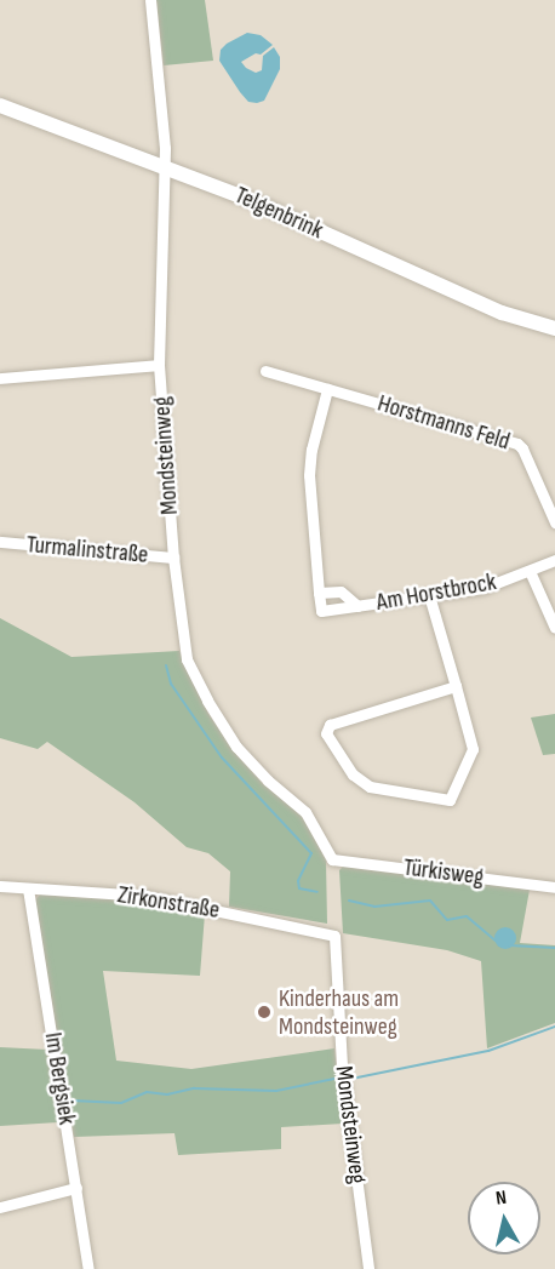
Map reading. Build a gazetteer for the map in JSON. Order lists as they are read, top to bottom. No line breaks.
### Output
{"streets":{"street":["Telgenbrink","Horstmanns Feld","Mondsteinweg","Turmalinstraße","Am Horstbrock","Türkisweg","Zirkonstraße","Im Bergsiek"]},"crossings":[["Telgenbrink","Mondsteinweg"],["Mondsteinweg","Turmalinstraße"],["Mondsteinweg","Türkisweg"],["Mondsteinweg","Zirkonstraße"],["Zirkonstraße","Im Bergsiek"]],"places":["Kinderhaus am Mondsteinweg"],"north":"top"}
